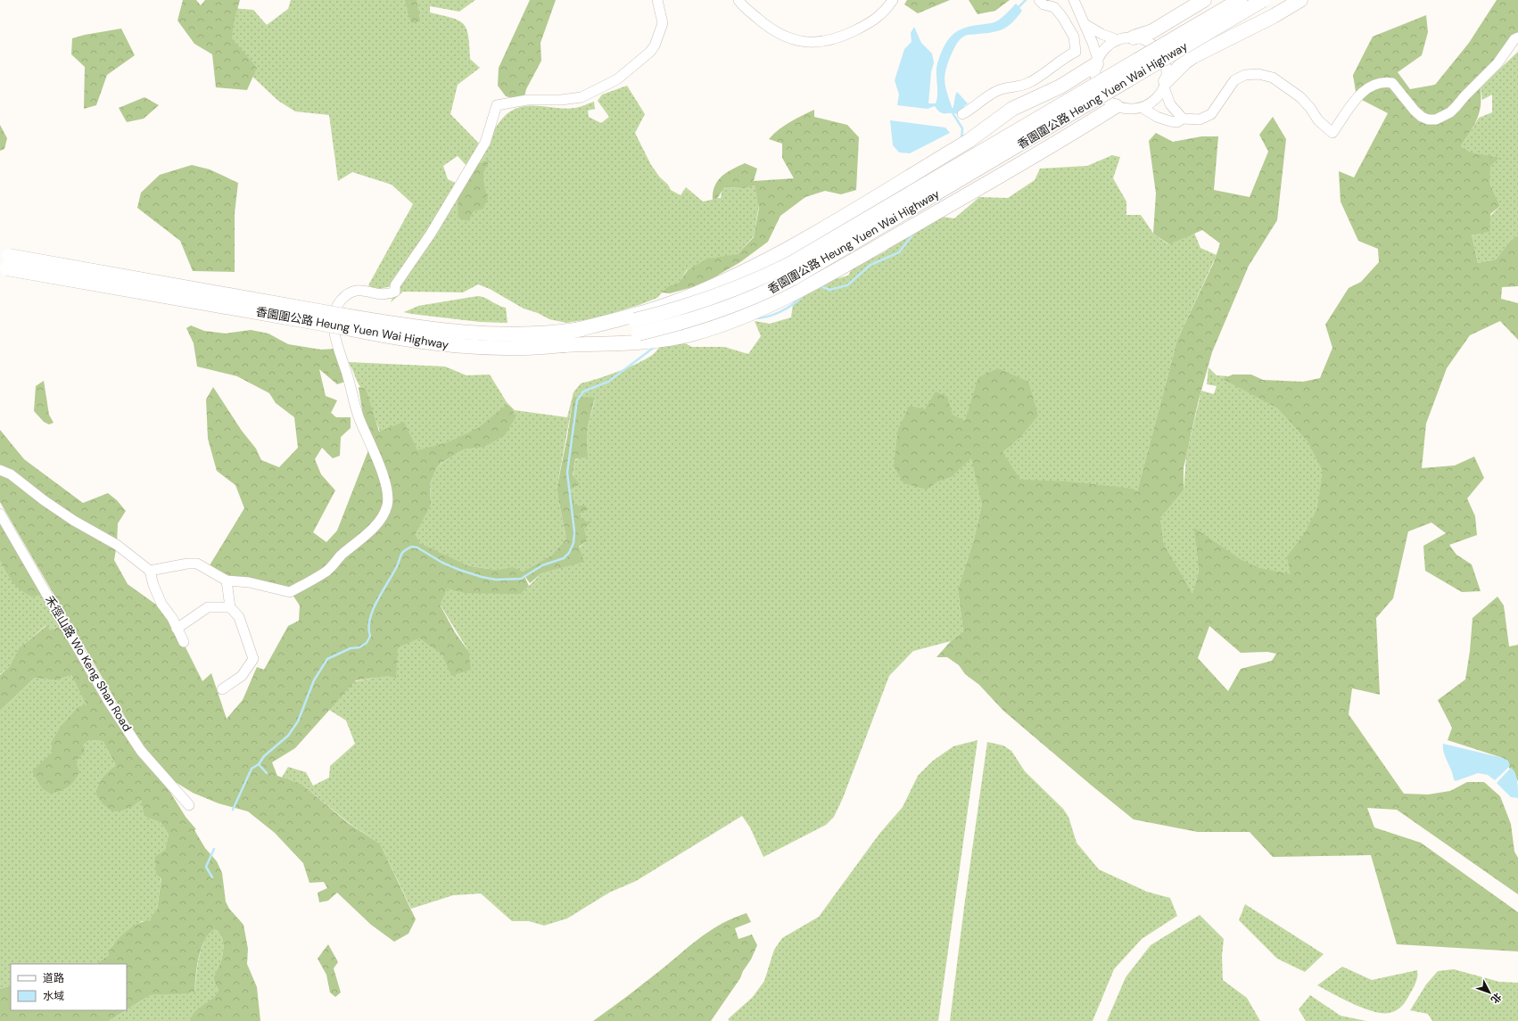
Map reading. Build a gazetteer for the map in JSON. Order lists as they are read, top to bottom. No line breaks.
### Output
{"streets":{"highway":["香園圍公路 Heung Yuen Wai Highway"],"street":["禾徑山路 Wo Keng Shan Road"]},"legend":["道路","水域"],"north":"bottom right"}
